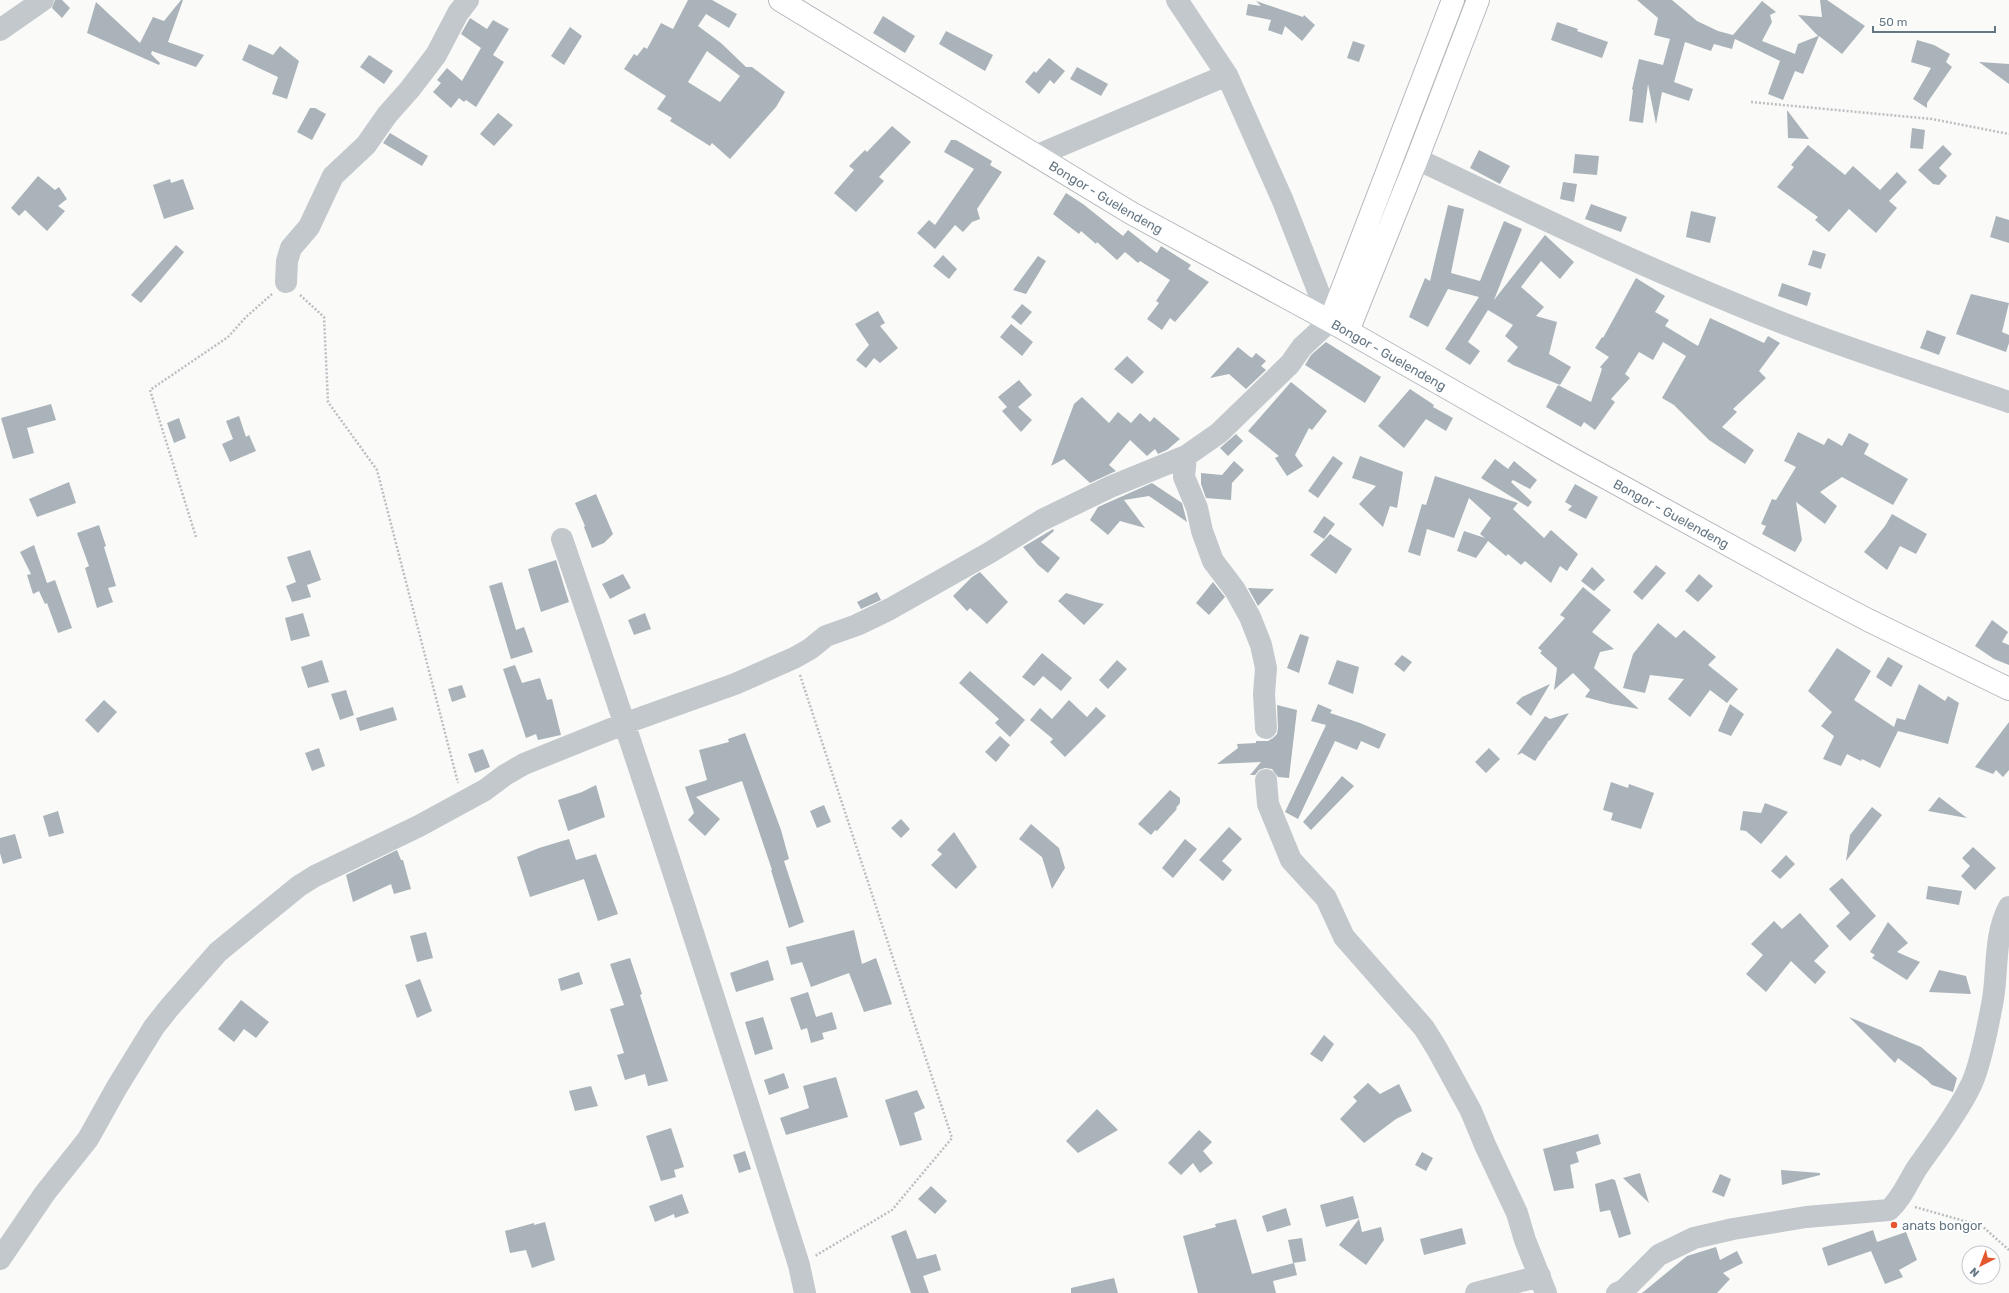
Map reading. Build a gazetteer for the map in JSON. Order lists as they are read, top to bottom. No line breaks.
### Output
{"streets":{"main road":["Bongor - Guelendeng"]},"places":["anats bongor"],"scale_bar":"50 m","north":"bottom left"}
